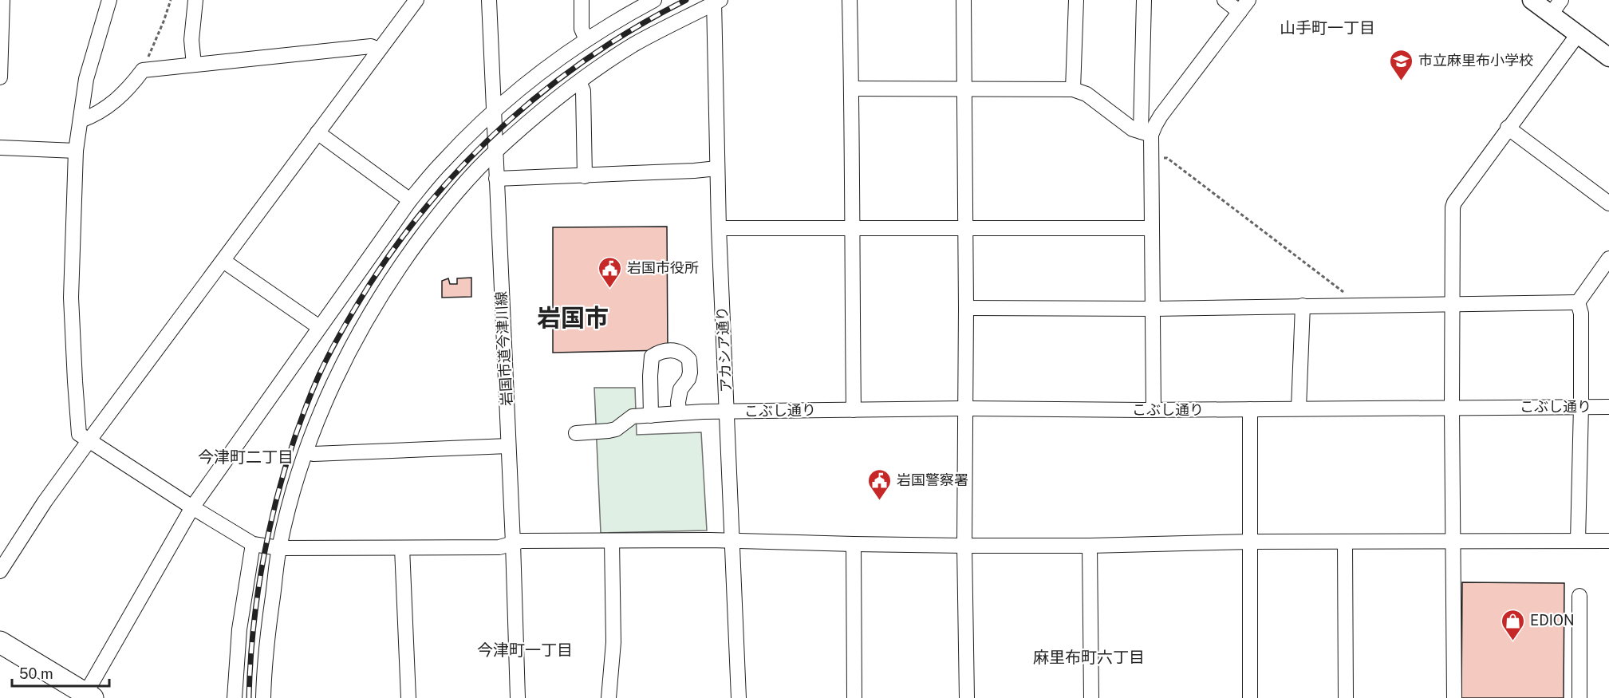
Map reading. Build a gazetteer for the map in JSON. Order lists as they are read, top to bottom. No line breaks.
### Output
{"streets":{"street":["岩国市道今津川線","アカシア通り","こぶし通り"]},"crossings":[["アカシア通り","こぶし通り"]],"districts":["山手町一丁目","岩国市","今津町二丁目","今津町一丁目","麻里布町六丁目"],"places":{"school or university":["市立麻里布小学校"],"public building":["岩国市役所","岩国警察署"],"shop":["EDION"]},"scale_bar":"50 m"}
